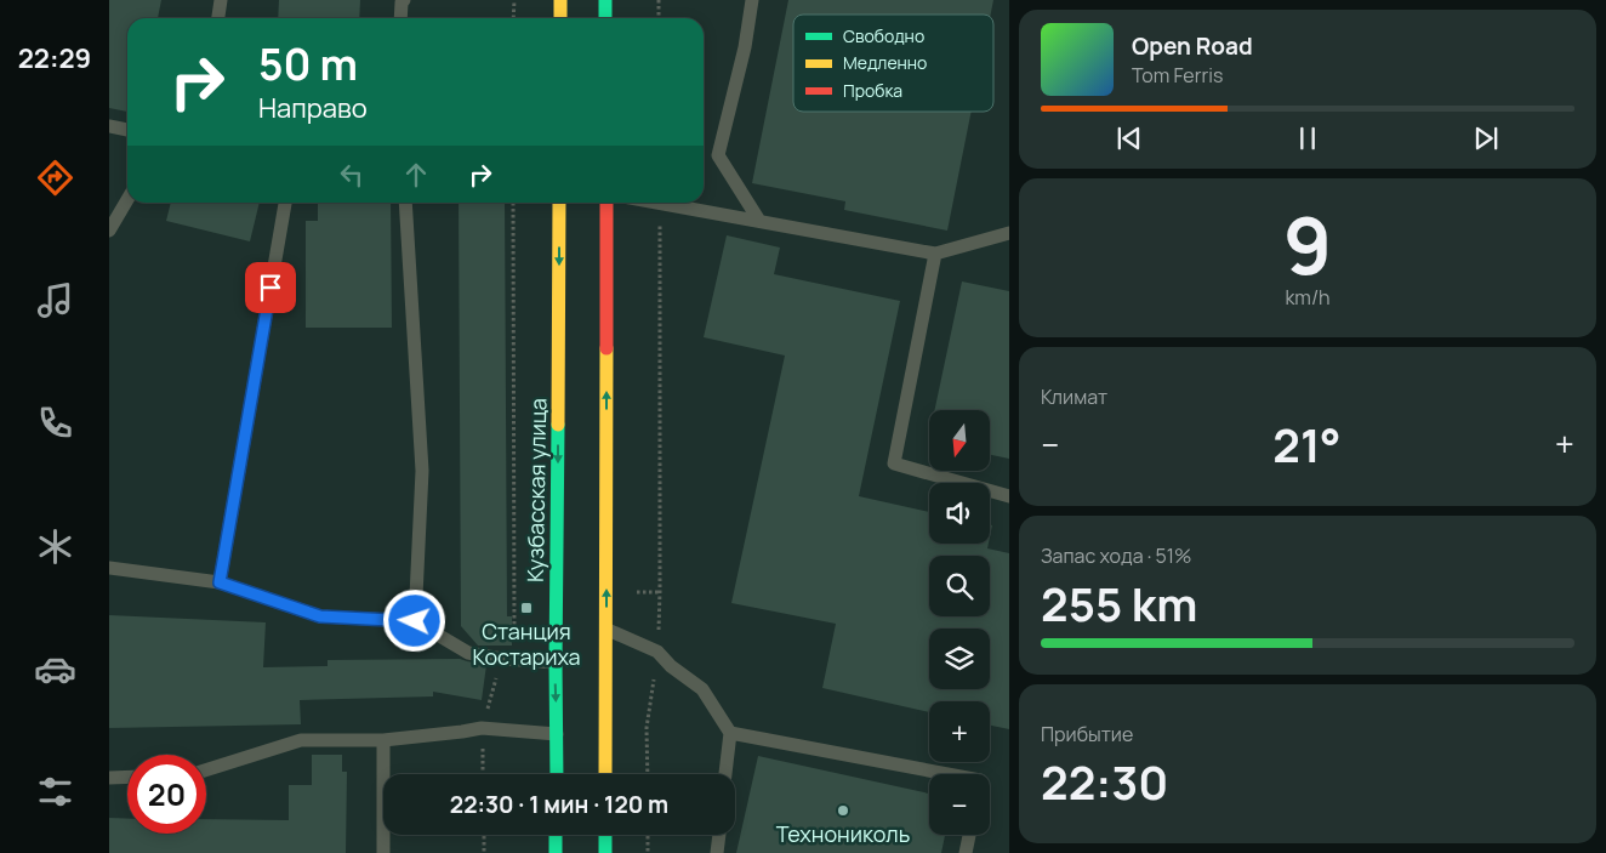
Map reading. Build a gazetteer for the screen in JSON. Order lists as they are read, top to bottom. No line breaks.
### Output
{"streets":{"main road":["Кузбасская улица"]},"places":{"transit":["Станция Костариха"],"other":["Технониколь"]},"legend":["Свободно","Медленно","Пробка"],"north":"bottom","page":{"tabs":"22:29","turn":["50 m","Направо"],"song":["Open Road","Tom Ferris"],"tile":[["9","km/h"],"Климат",["Запас хода · 51%","255 km"],["Прибытие","22:30"]],"map_buttons":["+","−"],"heat":["−","21°","+"],"limit":"20","trip":"22:30 · 1 мин · 120 m"}}
